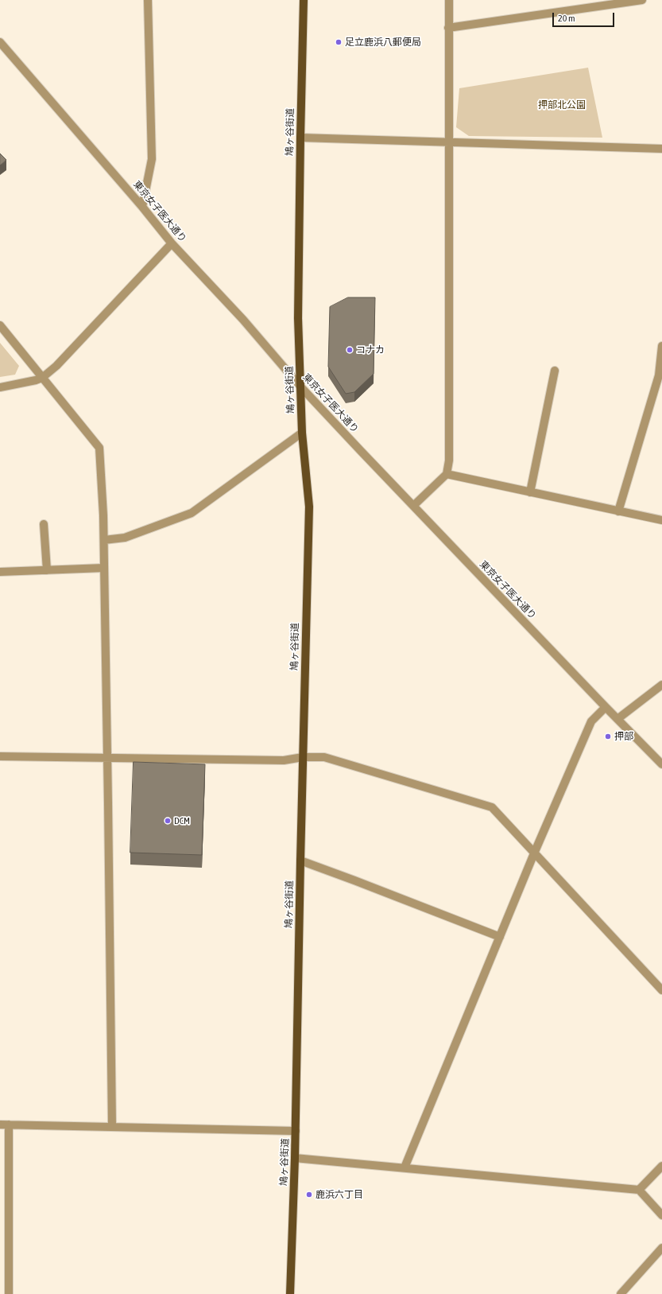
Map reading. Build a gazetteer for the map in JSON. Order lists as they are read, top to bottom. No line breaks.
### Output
{"streets":{"main road":["鳩ヶ谷街道"],"street":["東京女子医大通り"]},"crossings":[["鳩ヶ谷街道","東京女子医大通り"]],"parks":["押部北公園"],"places":["足立鹿浜八郵便局","コナカ","押部","DCM","鹿浜六丁目"],"scale_bar":"20 m"}
